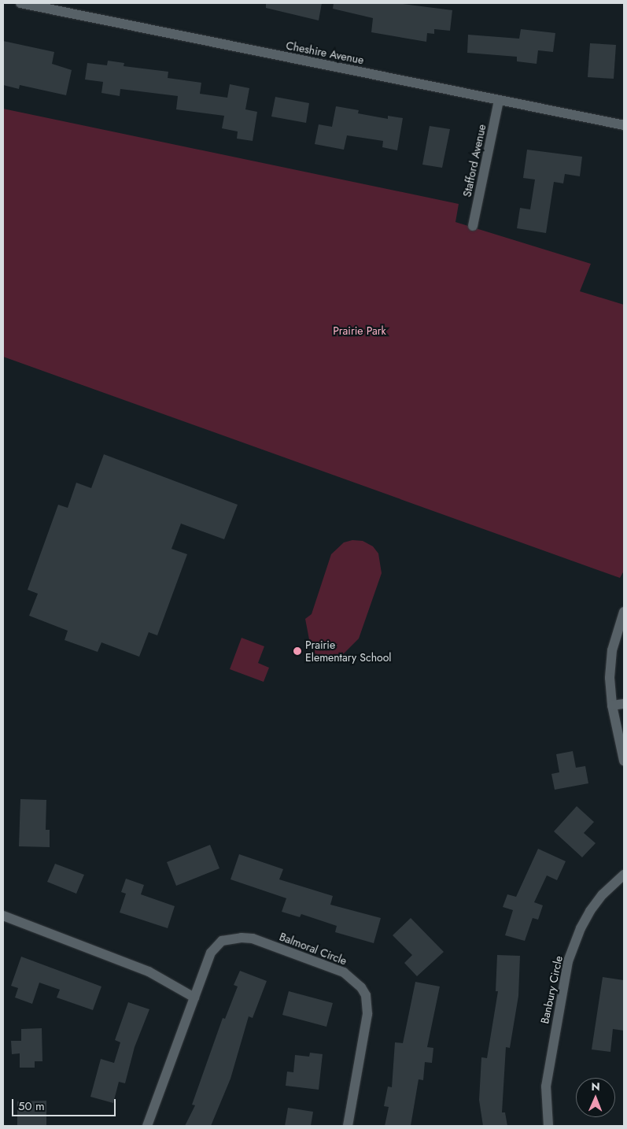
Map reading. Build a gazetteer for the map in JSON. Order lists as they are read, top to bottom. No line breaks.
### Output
{"streets":{"street":["Cheshire Avenue","Stafford Avenue","Balmoral Circle","Banbury Circle"]},"crossings":[["Cheshire Avenue","Stafford Avenue"]],"parks":["Prairie Park"],"places":["Prairie Elementary School"],"scale_bar":"50 m","north":"top"}
